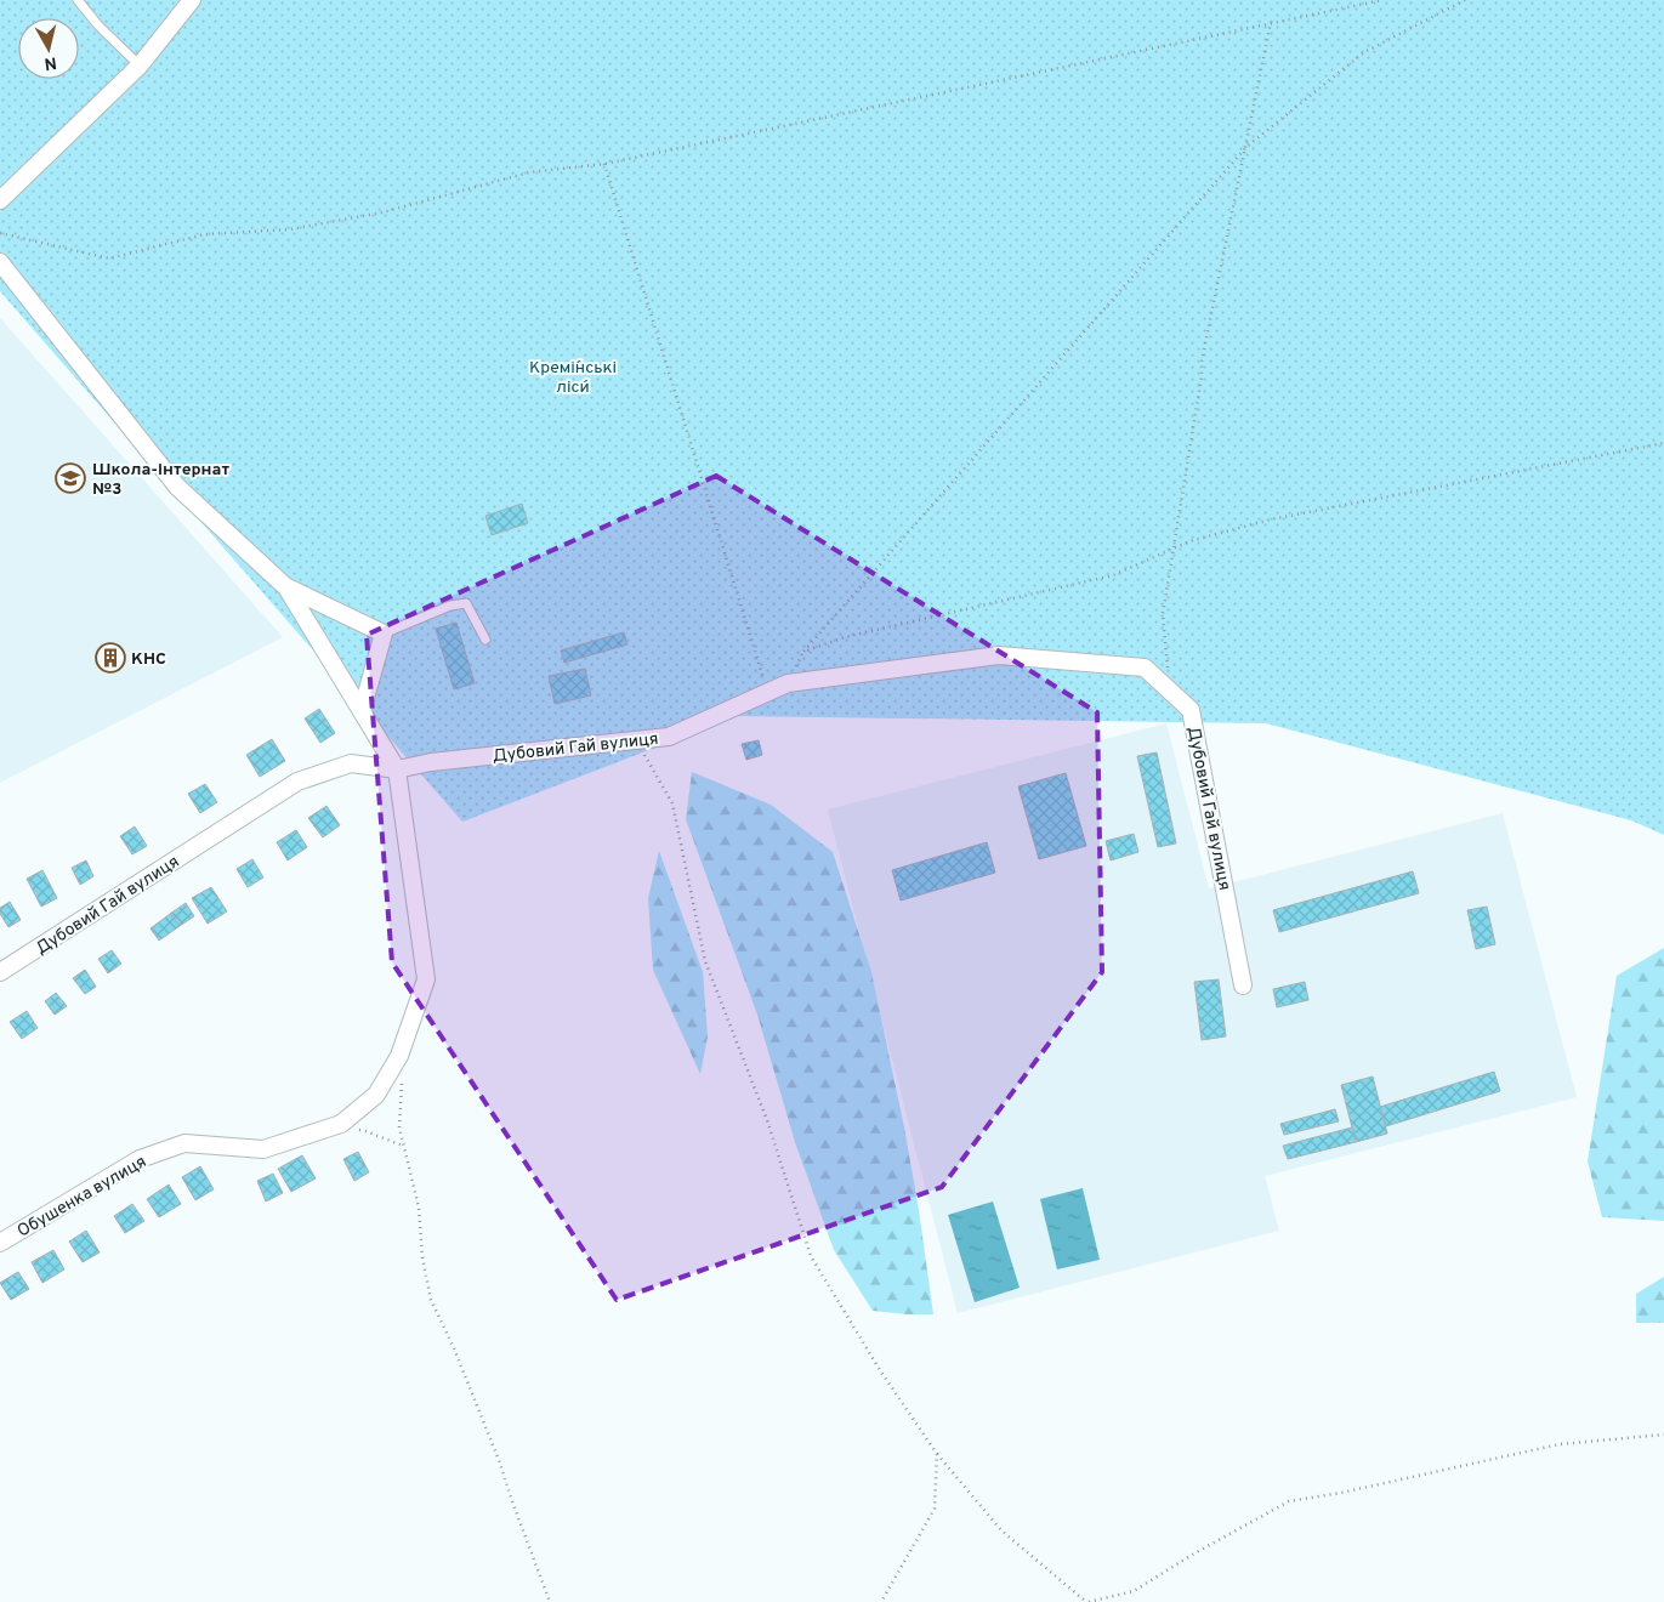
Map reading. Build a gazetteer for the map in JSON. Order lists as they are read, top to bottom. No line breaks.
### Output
{"streets":{"street":["Дубовий Гай вулиця","Обушенка вулиця"]},"parks":["Кремі́нські ліси́"],"places":{"school or university":["Школа-інтернат №3"],"building":["КНС"]},"north":"bottom"}
